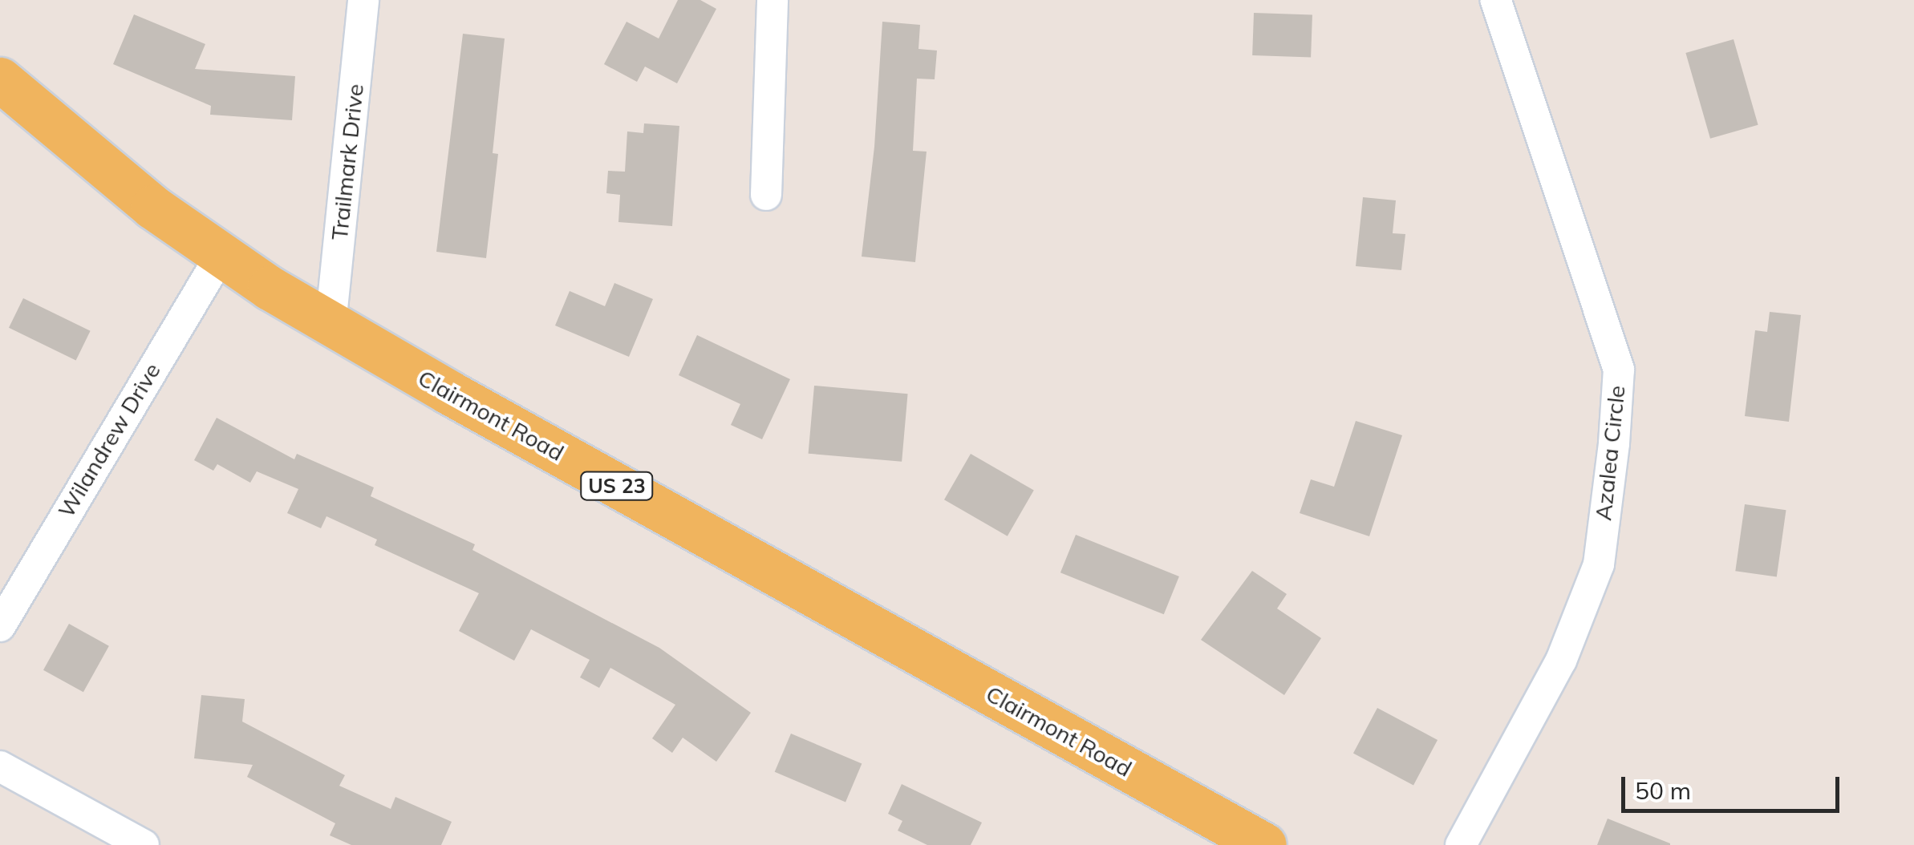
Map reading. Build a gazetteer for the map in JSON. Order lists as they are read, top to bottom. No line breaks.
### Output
{"streets":{"main road":["Clairmont Road","US 23"],"street":["Trailmark Drive","Wilandrew Drive","Azalea Circle"]},"crossings":[["Trailmark Drive","Clairmont Road"],["Clairmont Road","Wilandrew Drive"]],"scale_bar":"50 m"}
